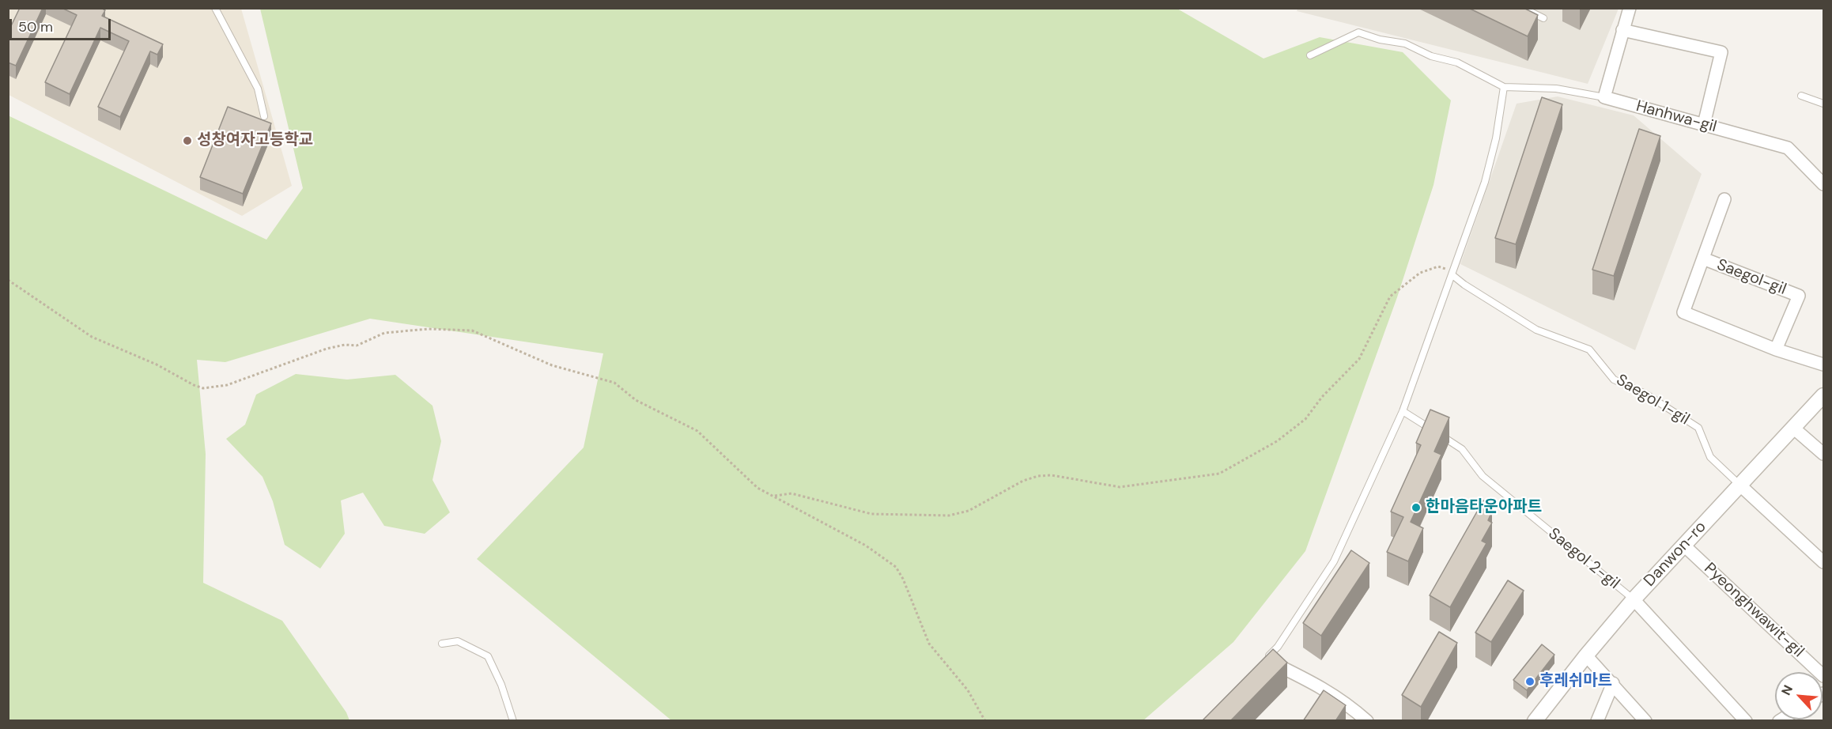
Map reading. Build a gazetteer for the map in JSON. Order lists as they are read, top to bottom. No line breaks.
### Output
{"streets":{"street":["Hanhwa-gil","Saegol-gil","Danwon-ro","Pyeonghwawit-gil"],"lane":["Saegol 1-gil","Saegol 2-gil"]},"crossings":[["Saegol 1-gil","Danwon-ro"],["Danwon-ro","Saegol 2-gil"],["Danwon-ro","Pyeonghwawit-gil"]],"places":["성창여자고등학교","한마음타운아파트","후레쉬마트"],"scale_bar":"50 m","north":"top left"}
